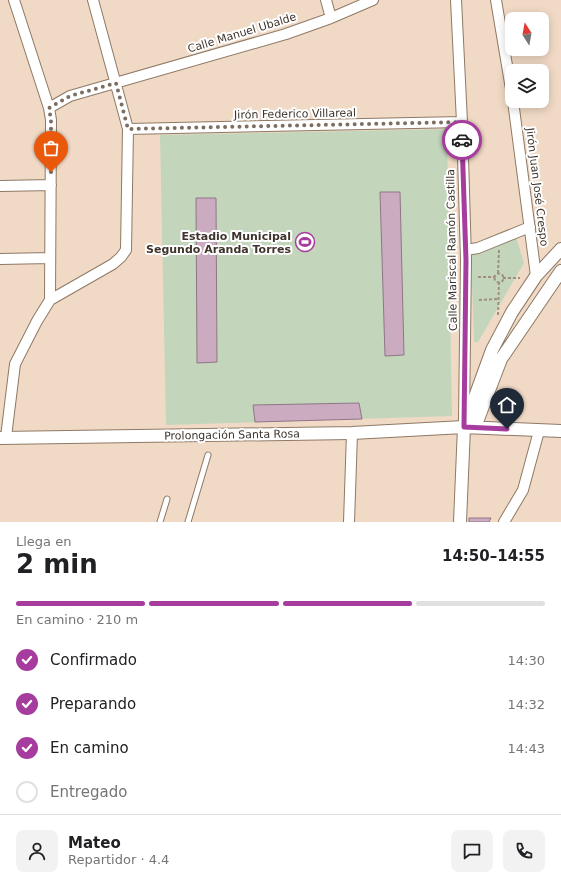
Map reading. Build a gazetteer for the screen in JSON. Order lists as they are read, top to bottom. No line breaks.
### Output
{"streets":{"street":["Calle Manuel Ubalde","Jirón Federico Villareal","Jirón Juan José Crespo","Calle Mariscal Ramón Castilla","Prolongación Santa Rosa"]},"crossings":[["Jirón Federico Villareal","Calle Mariscal Ramón Castilla"],["Calle Mariscal Ramón Castilla","Prolongación Santa Rosa"]],"places":{"sports":["Estadio Municipal Segundo Aranda Torres"]},"north":"top","page":{"heading":["2 min","Llega en","14:50–14:55"],"panel":["Mateo","Repartidor · 4.4"],"bar":"En camino · 210 m","list":[["Confirmado","14:30"],["Preparando","14:32"],["En camino","14:43"],"Entregado"]}}
